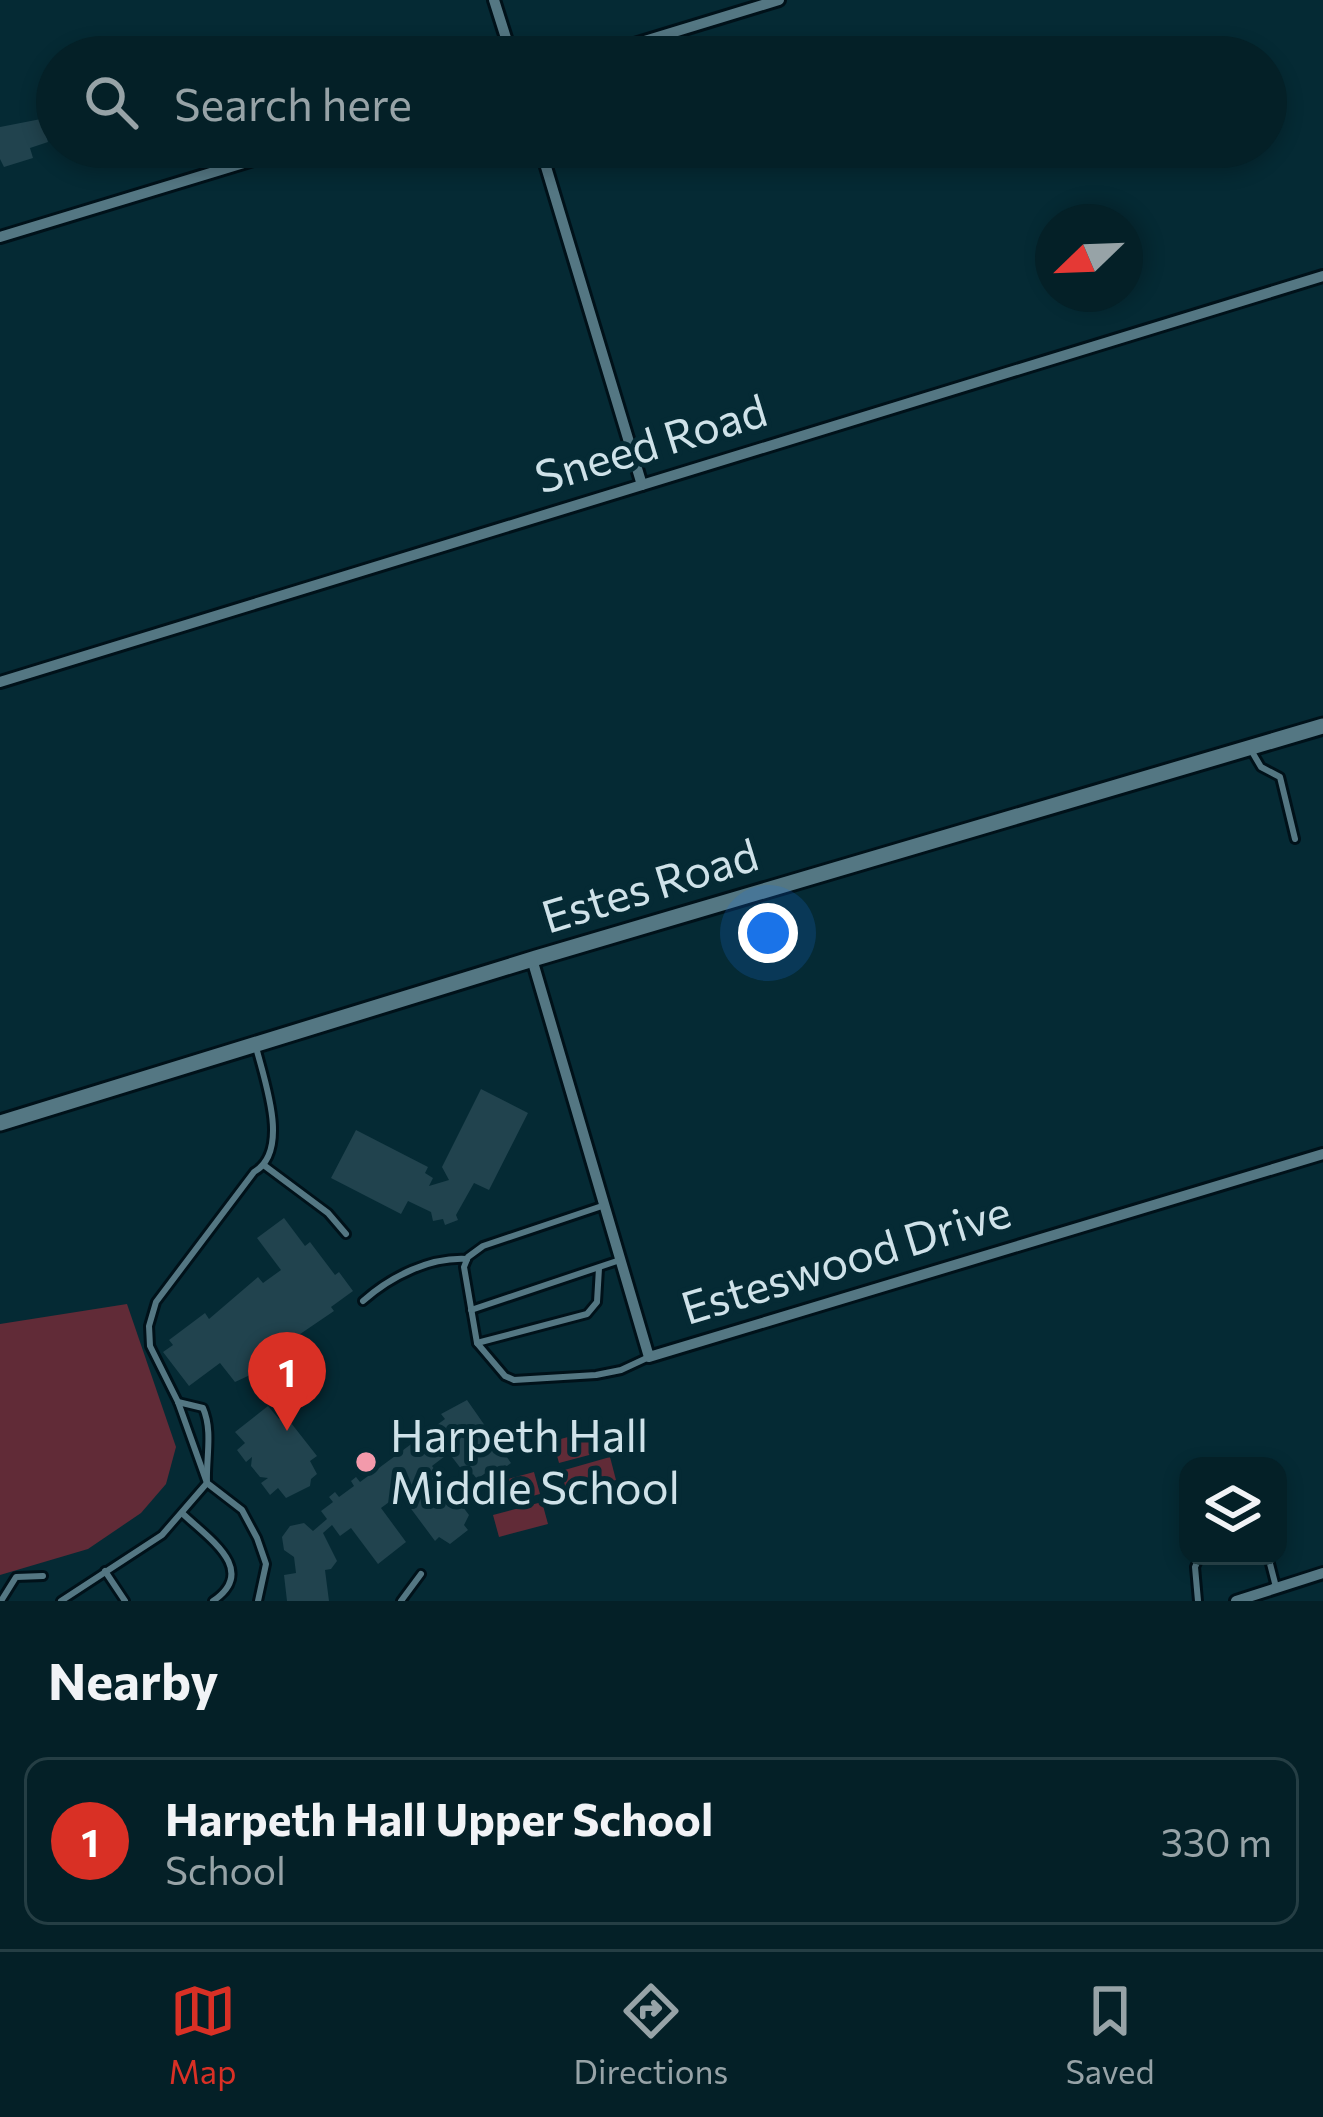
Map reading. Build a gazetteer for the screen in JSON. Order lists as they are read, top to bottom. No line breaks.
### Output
{"streets":{"main road":["Estes Road"],"street":["Sneed Road","Esteswood Drive"]},"crossings":[["Estes Road","Esteswood Drive"]],"places":["Harpeth Hall Middle School"],"north":"bottom left","page":{"search":"Search here","pins":"1","heading":"Nearby","list":[{"mark":"1","name":"Harpeth Hall Upper School","note":"School","value":"330 m"}],"nav":["Map","Directions","Saved"]}}
